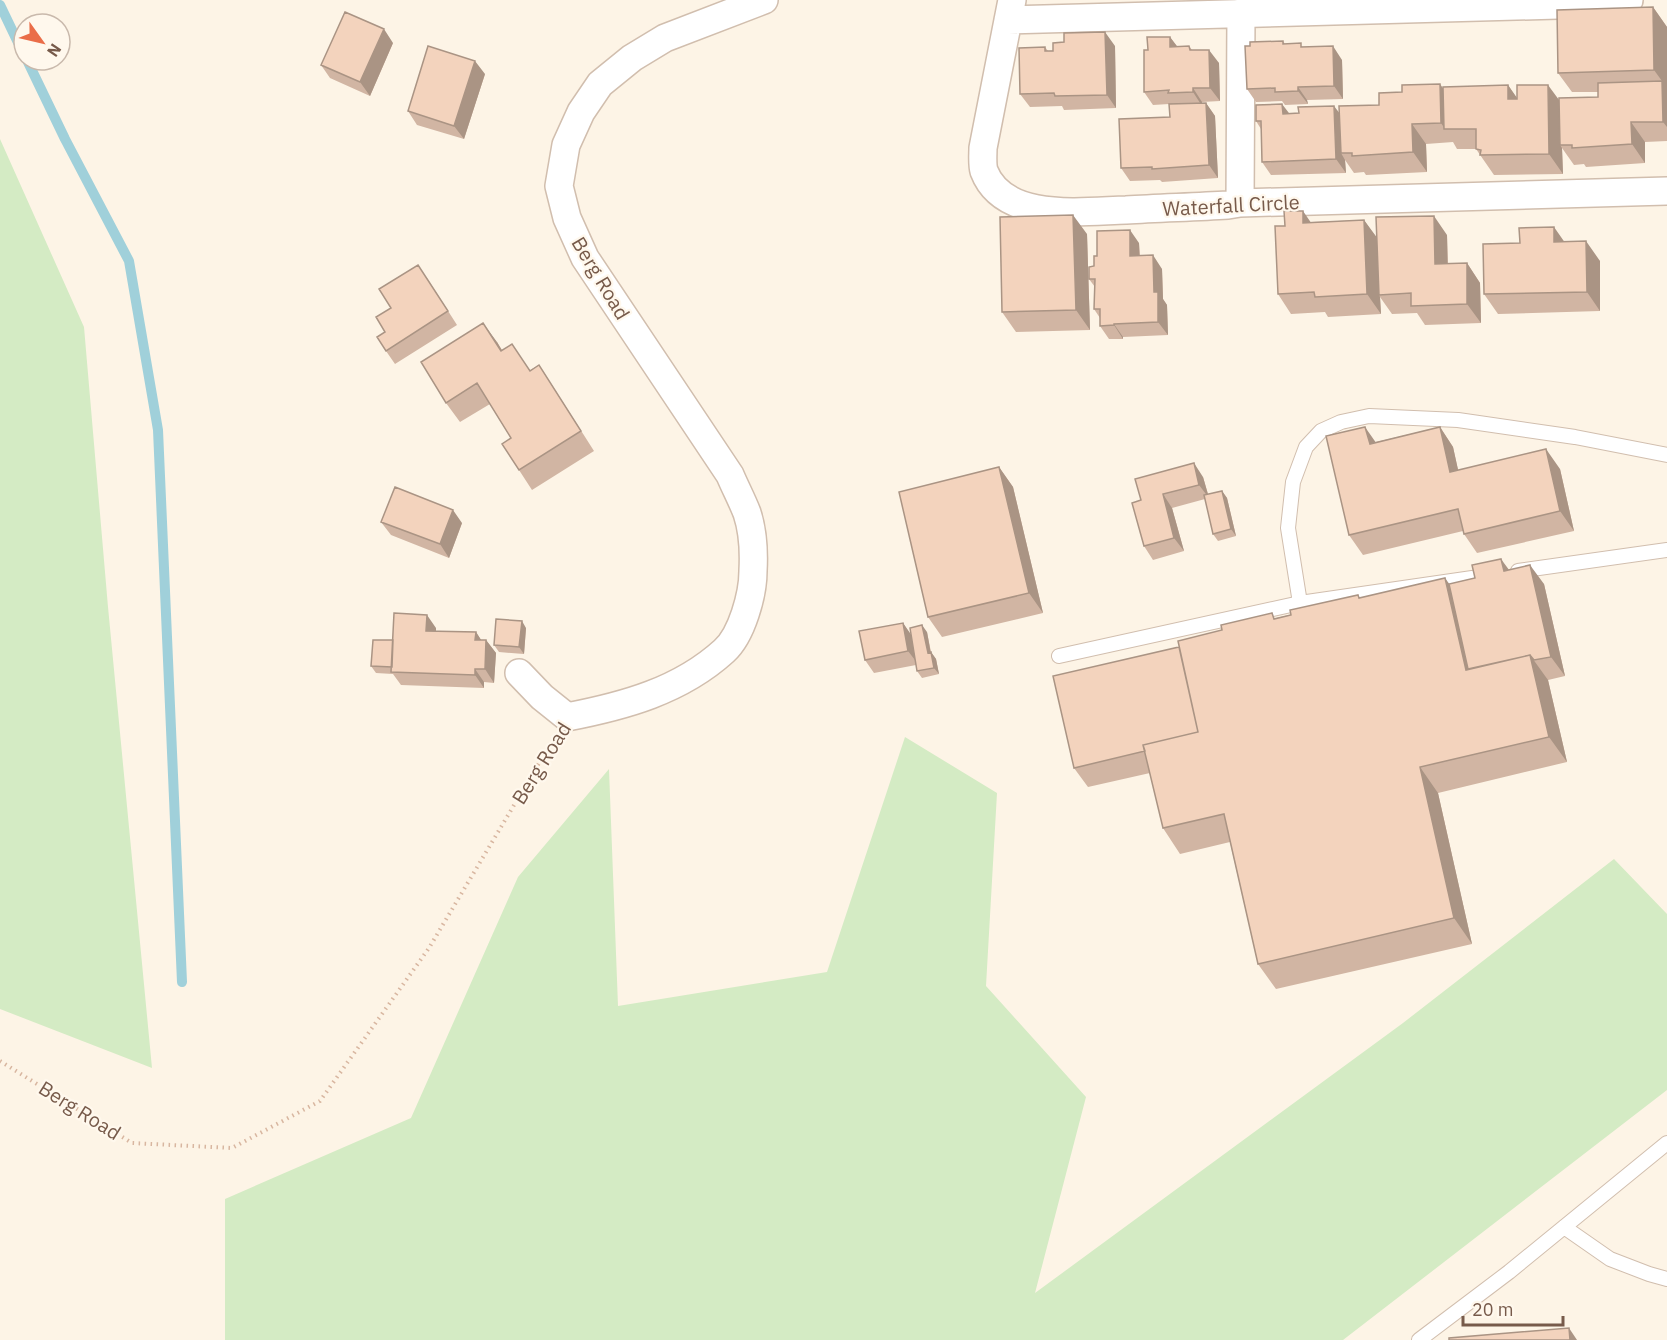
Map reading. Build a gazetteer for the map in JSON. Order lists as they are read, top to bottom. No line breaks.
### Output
{"streets":{"street":["Waterfall Circle","Berg Road"]},"scale_bar":"20 m","north":"bottom right"}
